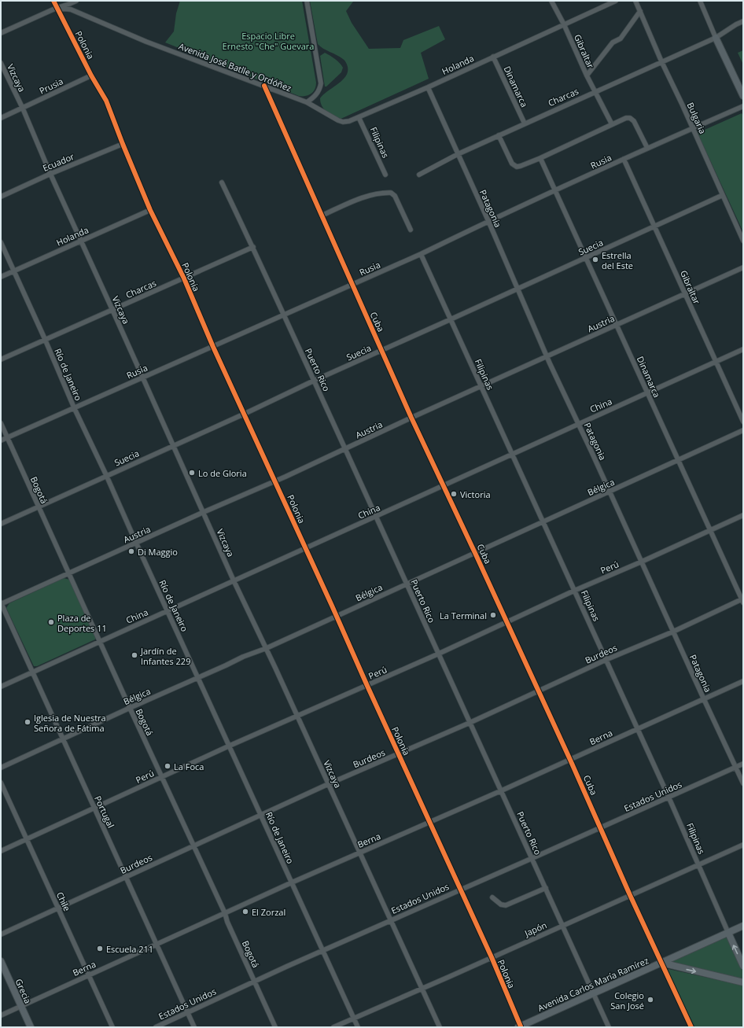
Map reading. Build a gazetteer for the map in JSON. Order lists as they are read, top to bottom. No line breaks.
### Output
{"streets":{"street":["Polonia","Gibraltar","Holanda","Avenida José Batlle y Ordóñez","Vizcaya","Prusia","Dinamarca","Charcas","Bulgaria","Filipinas","Rusia","Ecuador","Patagonia","Suecia","Cuba","Austria","Puerto Rico","Río de Janeiro","China","Bélgica","Bogotá","Perú","Burdeos","Berna","Estados Unidos","Portugal","Chile","Japón","Avenida Carlos María Ramírez","Grecia"]},"crossings":[["Polonia","Holanda"],["Polonia","Avenida José Batlle y Ordóñez"],["Polonia","Prusia"],["Polonia","Charcas"],["Polonia","Rusia"],["Polonia","Ecuador"],["Polonia","Suecia"],["Polonia","Austria"],["Polonia","China"],["Polonia","Bélgica"],["Polonia","Perú"],["Polonia","Burdeos"],["Polonia","Berna"],["Polonia","Estados Unidos"],["Polonia","Japón"],["Polonia","Avenida Carlos María Ramírez"],["Gibraltar","Holanda"],["Gibraltar","Charcas"],["Gibraltar","Rusia"],["Gibraltar","Suecia"],["Gibraltar","Austria"],["Gibraltar","China"],["Holanda","Avenida José Batlle y Ordóñez"],["Holanda","Vizcaya"],["Holanda","Dinamarca"],["Holanda","Filipinas"],["Holanda","Patagonia"],["Holanda","Río de Janeiro"],["Avenida José Batlle y Ordóñez","Cuba"],["Vizcaya","Prusia"],["Vizcaya","Charcas"],["Vizcaya","Rusia"],["Vizcaya","Ecuador"],["Vizcaya","Suecia"],["Vizcaya","Austria"],["Vizcaya","China"],["Vizcaya","Bélgica"],["Vizcaya","Perú"],["Vizcaya","Burdeos"],["Vizcaya","Berna"],["Vizcaya","Estados Unidos"],["Vizcaya","Japón"],["Dinamarca","Charcas"],["Dinamarca","Rusia"],["Dinamarca","Suecia"],["Dinamarca","Austria"],["Dinamarca","China"],["Dinamarca","Bélgica"],["Dinamarca","Perú"],["Dinamarca","Burdeos"],["Charcas","Bulgaria"],["Charcas","Patagonia"],["Charcas","Puerto Rico"],["Charcas","Río de Janeiro"],["Bulgaria","Rusia"],["Bulgaria","Suecia"],["Filipinas","Rusia"],["Filipinas","Suecia"],["Filipinas","Austria"],["Filipinas","China"],["Filipinas","Bélgica"],["Filipinas","Perú"],["Filipinas","Burdeos"],["Filipinas","Berna"],["Filipinas","Estados Unidos"],["Filipinas","Japón"],["Filipinas","Avenida Carlos María Ramírez"],["Rusia","Patagonia"],["Rusia","Cuba"],["Rusia","Puerto Rico"],["Rusia","Río de Janeiro"],["Rusia","Bogotá"],["Patagonia","Suecia"],["Patagonia","Austria"],["Patagonia","China"],["Patagonia","Bélgica"],["Patagonia","Perú"],["Patagonia","Burdeos"],["Patagonia","Berna"],["Patagonia","Estados Unidos"],["Suecia","Cuba"],["Suecia","Puerto Rico"],["Suecia","Río de Janeiro"],["Suecia","Bogotá"],["Cuba","Austria"],["Cuba","China"],["Cuba","Bélgica"],["Cuba","Perú"],["Cuba","Burdeos"],["Cuba","Berna"],["Cuba","Estados Unidos"],["Cuba","Japón"],["Cuba","Avenida Carlos María Ramírez"],["Austria","Puerto Rico"],["Austria","Río de Janeiro"],["Austria","Bogotá"],["Austria","Portugal"],["Puerto Rico","China"],["Puerto Rico","Bélgica"],["Puerto Rico","Perú"],["Puerto Rico","Burdeos"],["Puerto Rico","Berna"],["Puerto Rico","Estados Unidos"],["Puerto Rico","Japón"],["Puerto Rico","Avenida Carlos María Ramírez"],["Río de Janeiro","China"],["Río de Janeiro","Bélgica"],["Río de Janeiro","Perú"],["Río de Janeiro","Burdeos"],["Río de Janeiro","Berna"],["Río de Janeiro","Estados Unidos"],["Río de Janeiro","Japón"],["China","Bogotá"],["China","Portugal"],["Bélgica","Bogotá"],["Bélgica","Portugal"],["Bogotá","Perú"],["Bogotá","Burdeos"],["Bogotá","Berna"],["Bogotá","Estados Unidos"],["Perú","Portugal"],["Perú","Chile"],["Burdeos","Portugal"],["Burdeos","Chile"],["Berna","Portugal"],["Berna","Chile"],["Berna","Grecia"],["Estados Unidos","Portugal"]],"parks":["Espacio Libre Ernesto \"Che\" Guevara"],"places":["Estrella del Este","Lo de Gloria","Victoria","Di Maggio","La Terminal","Plaza de Deportes 11","Jardín de Infantes 229","Iglesia de Nuestra Señora de Fátima","La Foca","El Zorzal","Escuela 211","Colegio San José"]}
